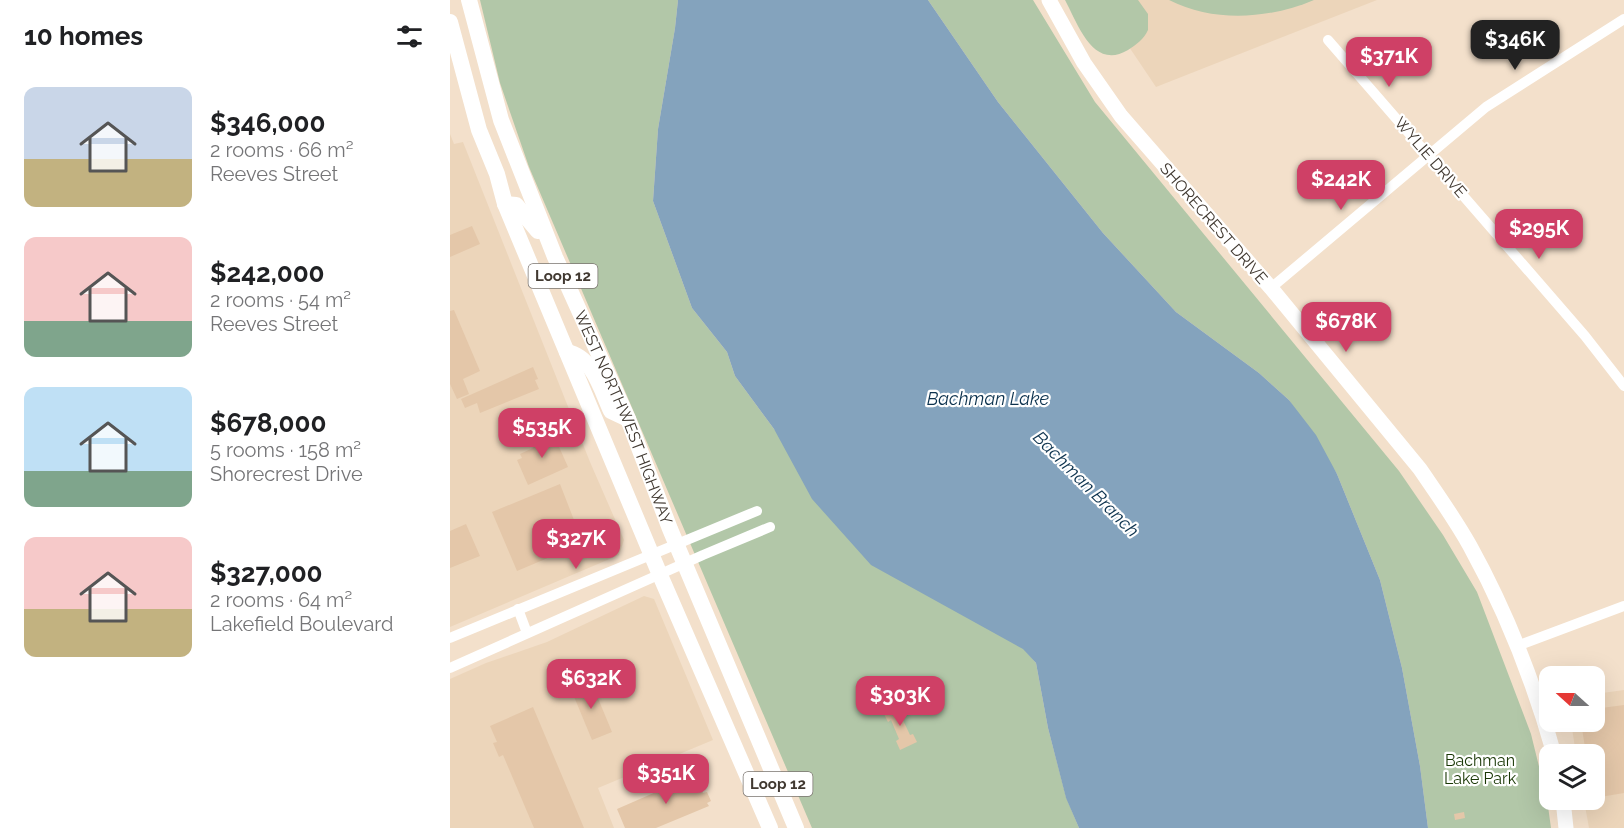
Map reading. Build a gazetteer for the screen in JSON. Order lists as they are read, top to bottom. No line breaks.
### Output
{"streets":{"main road":["Loop 12","WEST NORTHWEST HIGHWAY"],"street":["WYLIE DRIVE","SHORECREST DRIVE"]},"water":["Bachman Lake","Bachman Branch"],"parks":["Bachman Lake Park"],"north":"left","page":{"heading":"10 homes","price":["$346K","$371K","$242K","$295K","$678K","$535K","$327K","$632K","$303K","$351K"],"list":[{"name":"$346,000","note":"2 rooms · 66 m² · Reeves Street"},{"name":"$242,000","note":"2 rooms · 54 m² · Reeves Street"},{"name":"$678,000","note":"5 rooms · 158 m² · Shorecrest Drive"},{"name":"$327,000","note":"2 rooms · 64 m² · Lakefield Boulevard"}]}}
